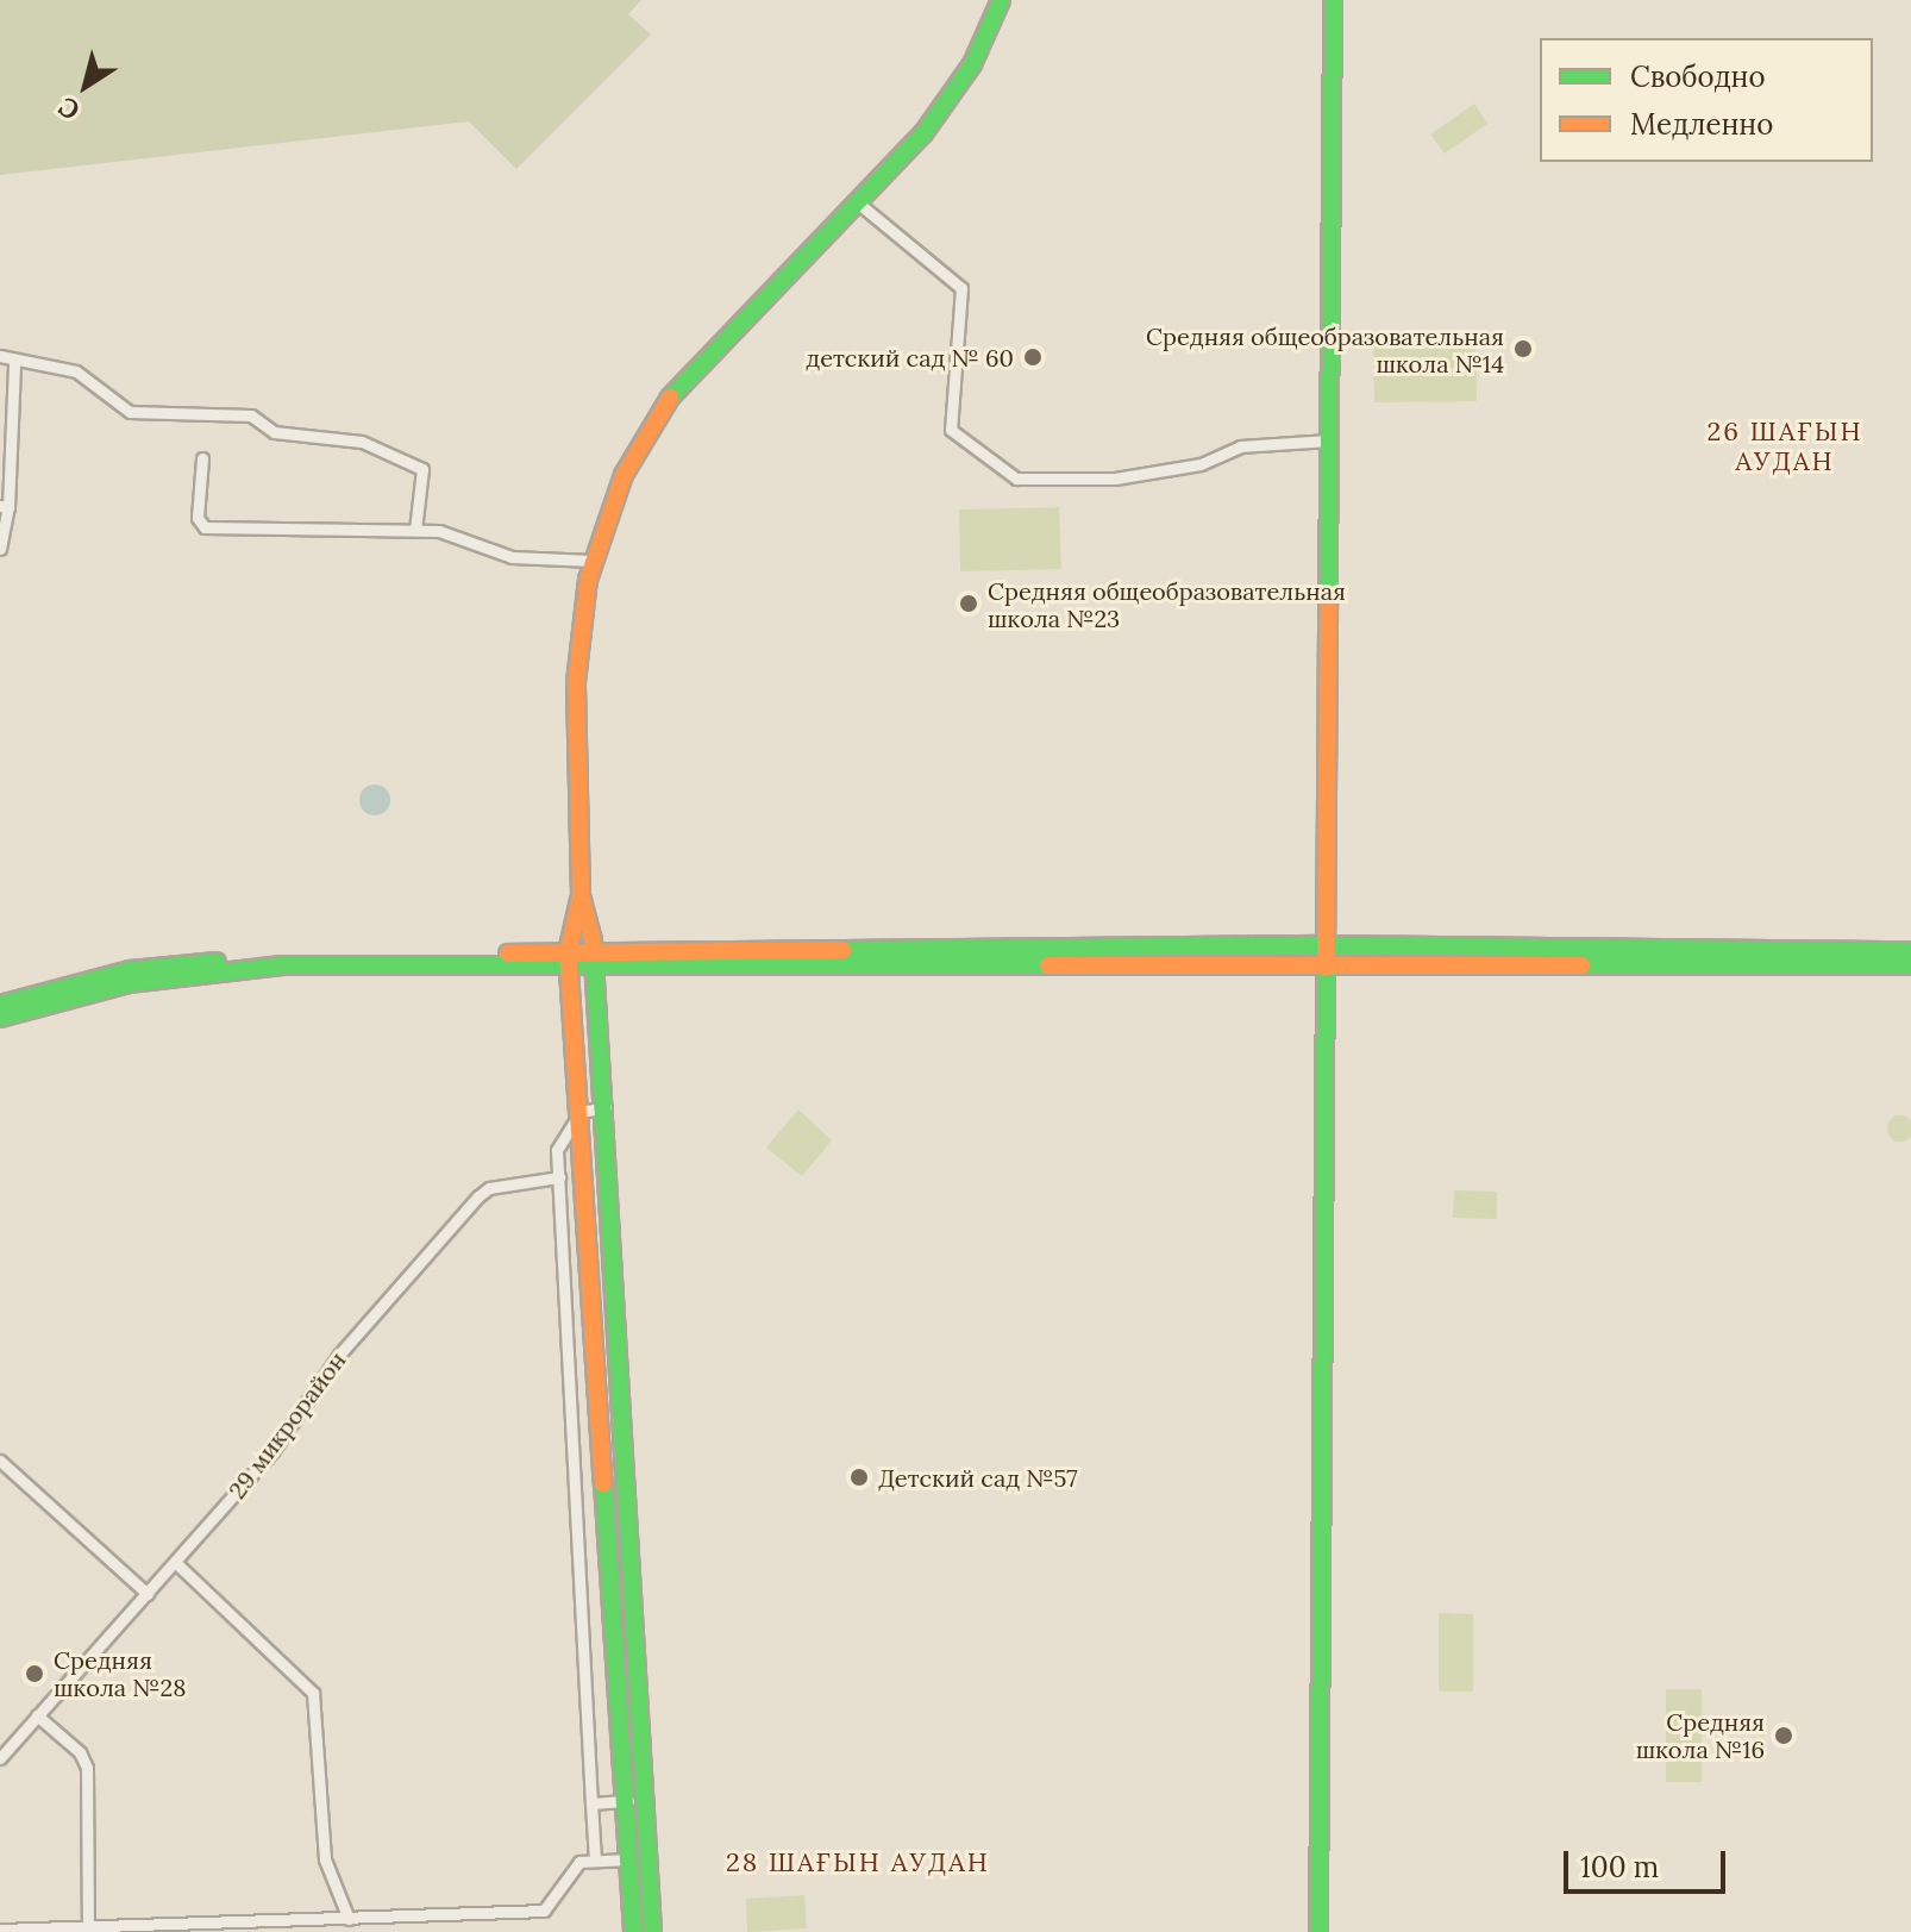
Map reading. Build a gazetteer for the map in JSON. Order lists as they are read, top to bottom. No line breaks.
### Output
{"streets":{"street":["29 микрорайон"]},"districts":["26 ШАҒЫН АУДАН","28 ШАҒЫН АУДАН"],"places":["Cредняя общеобразовательная школа №14","детский сад № 60","Средняя общеобразовательная школа №23","Детский сад №57","Средняя школа №28","Средняя школа №16"],"legend":["Свободно","Медленно"],"scale_bar":"100 m","north":"bottom left"}
